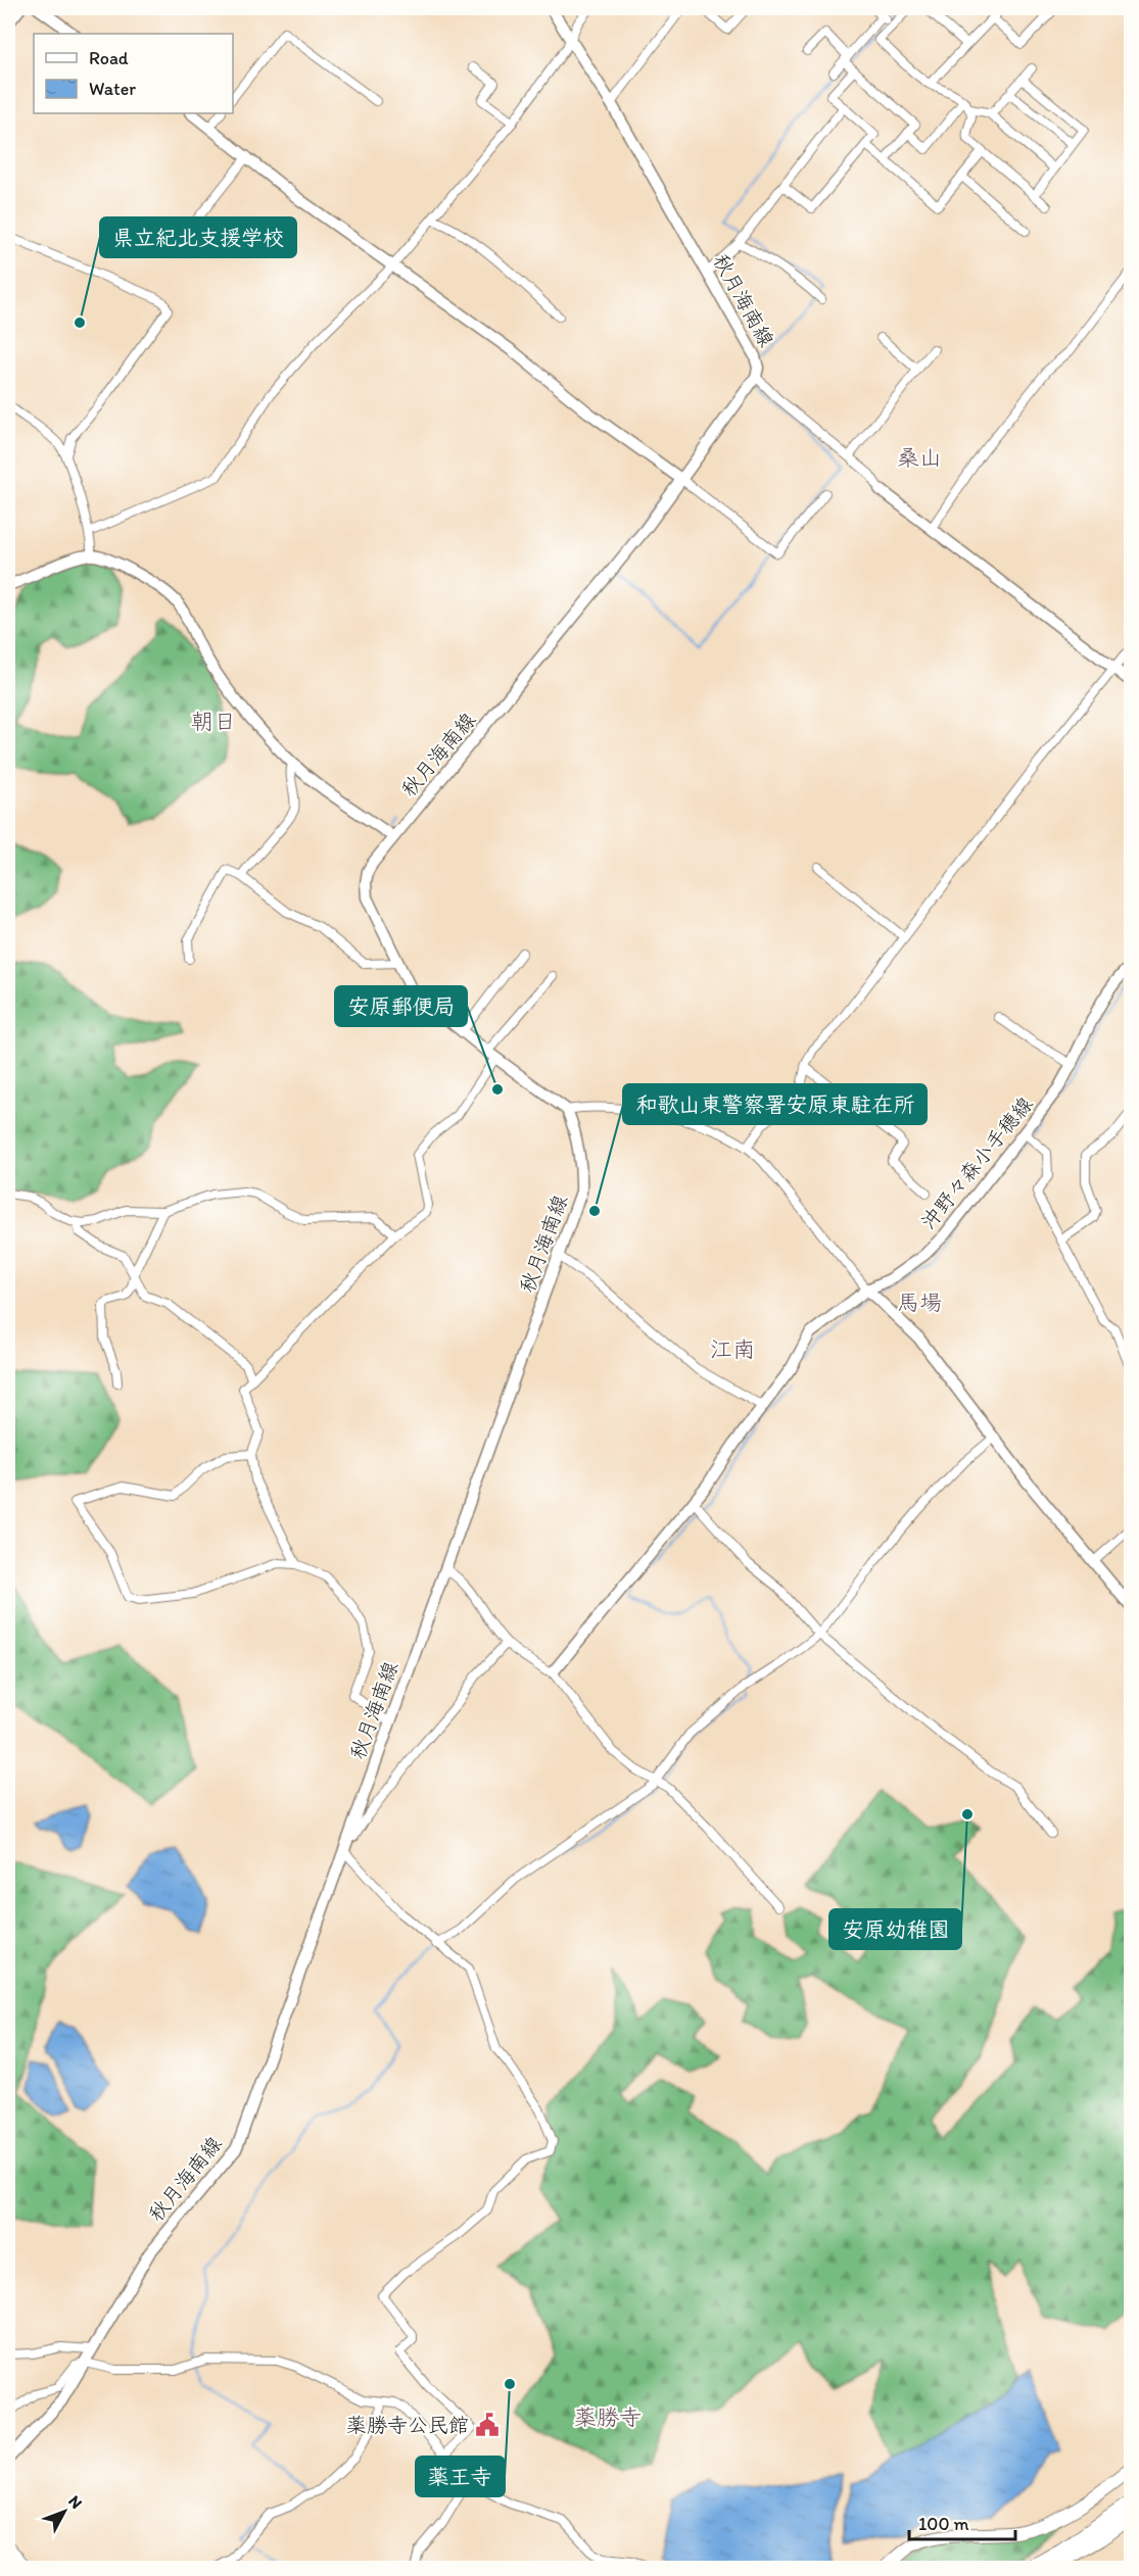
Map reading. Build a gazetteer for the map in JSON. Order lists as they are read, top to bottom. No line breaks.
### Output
{"streets":{"main road":["秋月海南線","沖野々森小手穂線"]},"districts":["桑山","朝日","馬場","江南","薬勝寺"],"places":{"other":["県立紀北支援学校","安原郵便局","和歌山東警察署安原東駐在所","安原幼稚園","薬王寺"],"public building":["薬勝寺公民館"]},"legend":["Road","Water"],"scale_bar":"100 m","north":"top right"}
